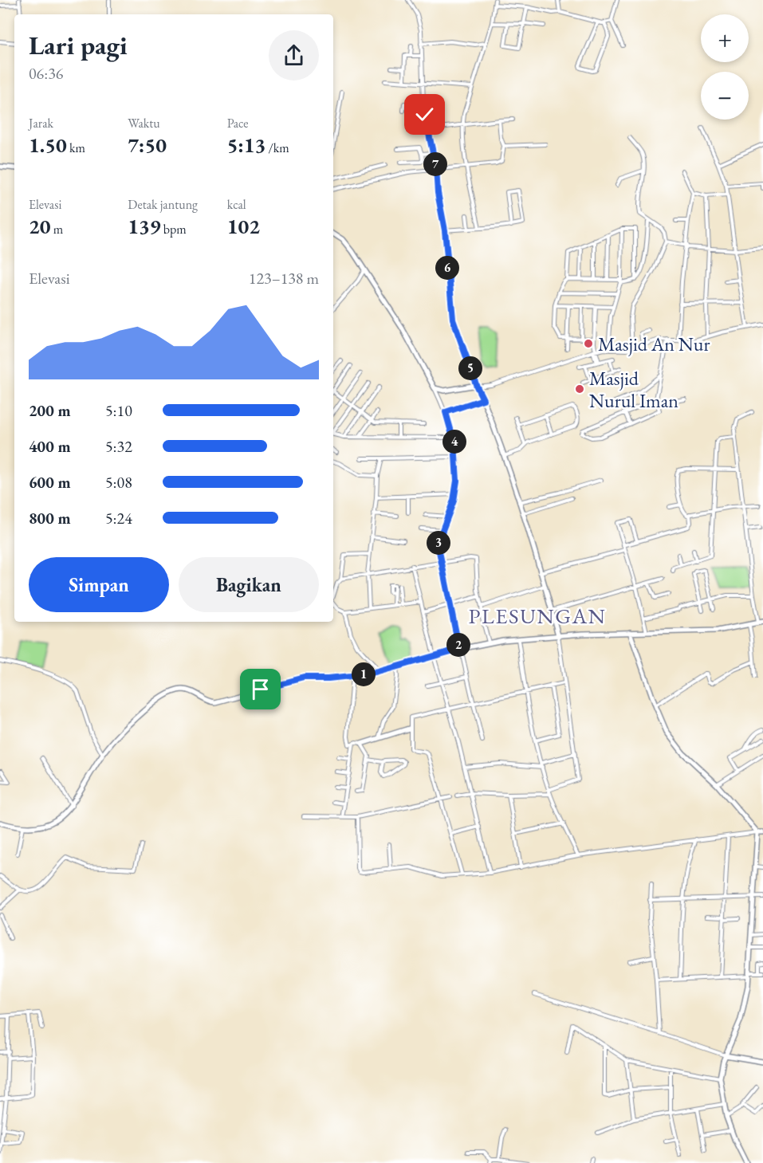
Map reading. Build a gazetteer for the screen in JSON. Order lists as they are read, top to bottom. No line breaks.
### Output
{"districts":["PLESUNGAN"],"places":["Masjid An Nur","Masjid Nurul Iman"],"page":{"map_buttons":["+","−"],"heading":["Lari pagi","06:36"],"stats":[["Jarak","1.50 km"],["Waktu","7:50"],["Pace","5:13 /km"],["Elevasi","20 m"],["Detak jantung","139 bpm"],["kcal","102"]],"pins":["7","6","5","4","3","2","1"],"chart":["Elevasi","123–138 m"],"list":[{"name":"200 m","note":"5:10"},{"name":"400 m","note":"5:32"},{"name":"600 m","note":"5:08"},{"name":"800 m","note":"5:24"}],"buttons":["Simpan","Bagikan"]}}
